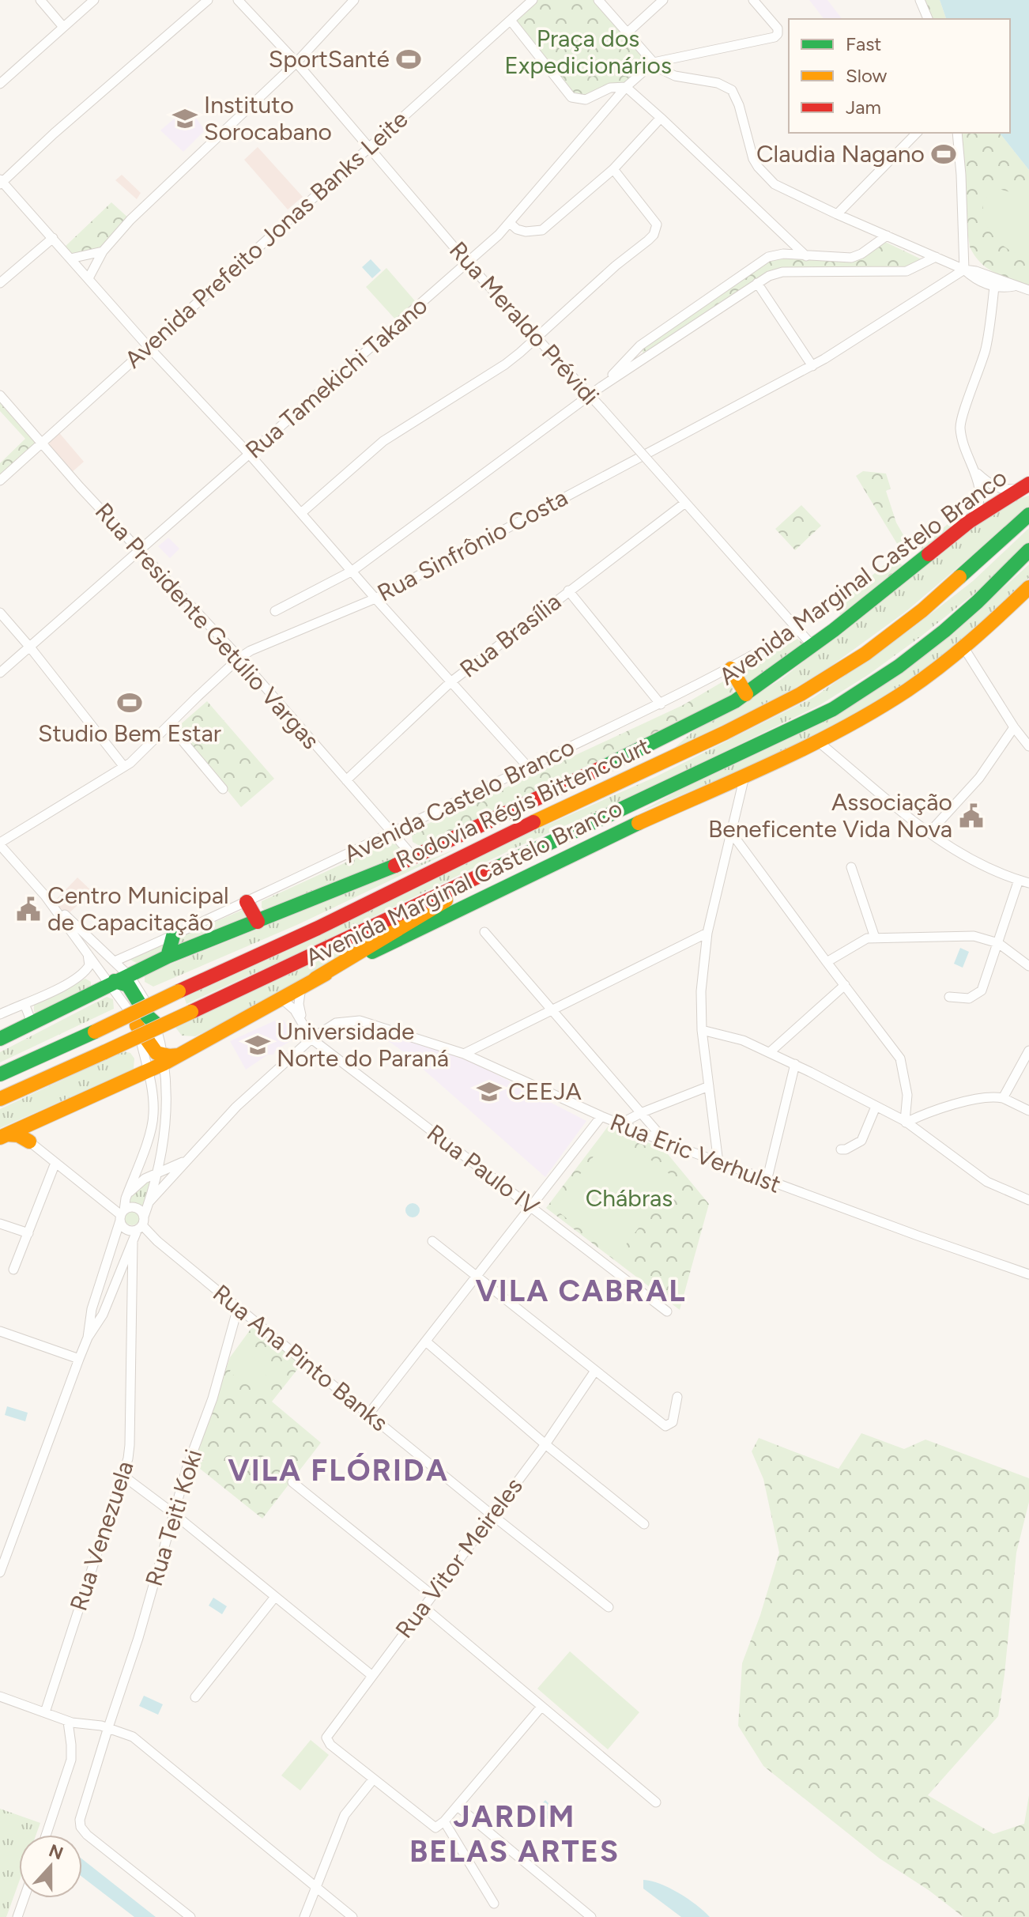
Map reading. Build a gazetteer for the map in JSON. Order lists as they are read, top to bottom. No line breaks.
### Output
{"streets":{"main road":["Avenida Marginal Castelo Branco","Rodovia Régis Bittencourt"],"street":["Avenida Prefeito Jonas Banks Leite","Rua Meraldo Prévidi","Rua Tamekichi Takano","Rua Sinfrônio Costa","Rua Presidente Getúlio Vargas","Rua Brasília","Avenida Castelo Branco","Rua Eric Verhulst","Rua Paulo IV","Rua Ana Pinto Banks","Rua Teiti Koki","Rua Venezuela","Rua Vitor Meireles"]},"crossings":[["Avenida Prefeito Jonas Banks Leite","Rua Meraldo Prévidi"],["Avenida Prefeito Jonas Banks Leite","Rua Presidente Getúlio Vargas"],["Rua Meraldo Prévidi","Rua Tamekichi Takano"],["Rua Meraldo Prévidi","Avenida Marginal Castelo Branco"],["Rua Meraldo Prévidi","Rua Brasília"],["Rua Meraldo Prévidi","Avenida Castelo Branco"],["Rua Tamekichi Takano","Rua Presidente Getúlio Vargas"],["Rua Sinfrônio Costa","Rua Presidente Getúlio Vargas"],["Avenida Marginal Castelo Branco","Rua Presidente Getúlio Vargas"],["Avenida Marginal Castelo Branco","Avenida Castelo Branco"],["Avenida Marginal Castelo Branco","Rua Paulo IV"],["Rua Presidente Getúlio Vargas","Rua Brasília"],["Rua Presidente Getúlio Vargas","Avenida Castelo Branco"],["Rua Eric Verhulst","Rua Paulo IV"],["Rua Ana Pinto Banks","Rua Teiti Koki"],["Rua Ana Pinto Banks","Rua Vitor Meireles"]],"districts":["VILA CABRAL","VILA FLÓRIDA","JARDIM BELAS ARTES"],"parks":["Praça dos Expedicionários","Chábras"],"places":{"sports":["SportSanté","Claudia Nagano","Studio Bem Estar"],"school or university":["Instituto Sorocabano","Universidade Norte do Paraná","CEEJA"],"public building":["Associação Beneficente Vida Nova","Centro Municipal de Capacitação"]},"legend":["Fast","Slow","Jam"],"north":"top"}
